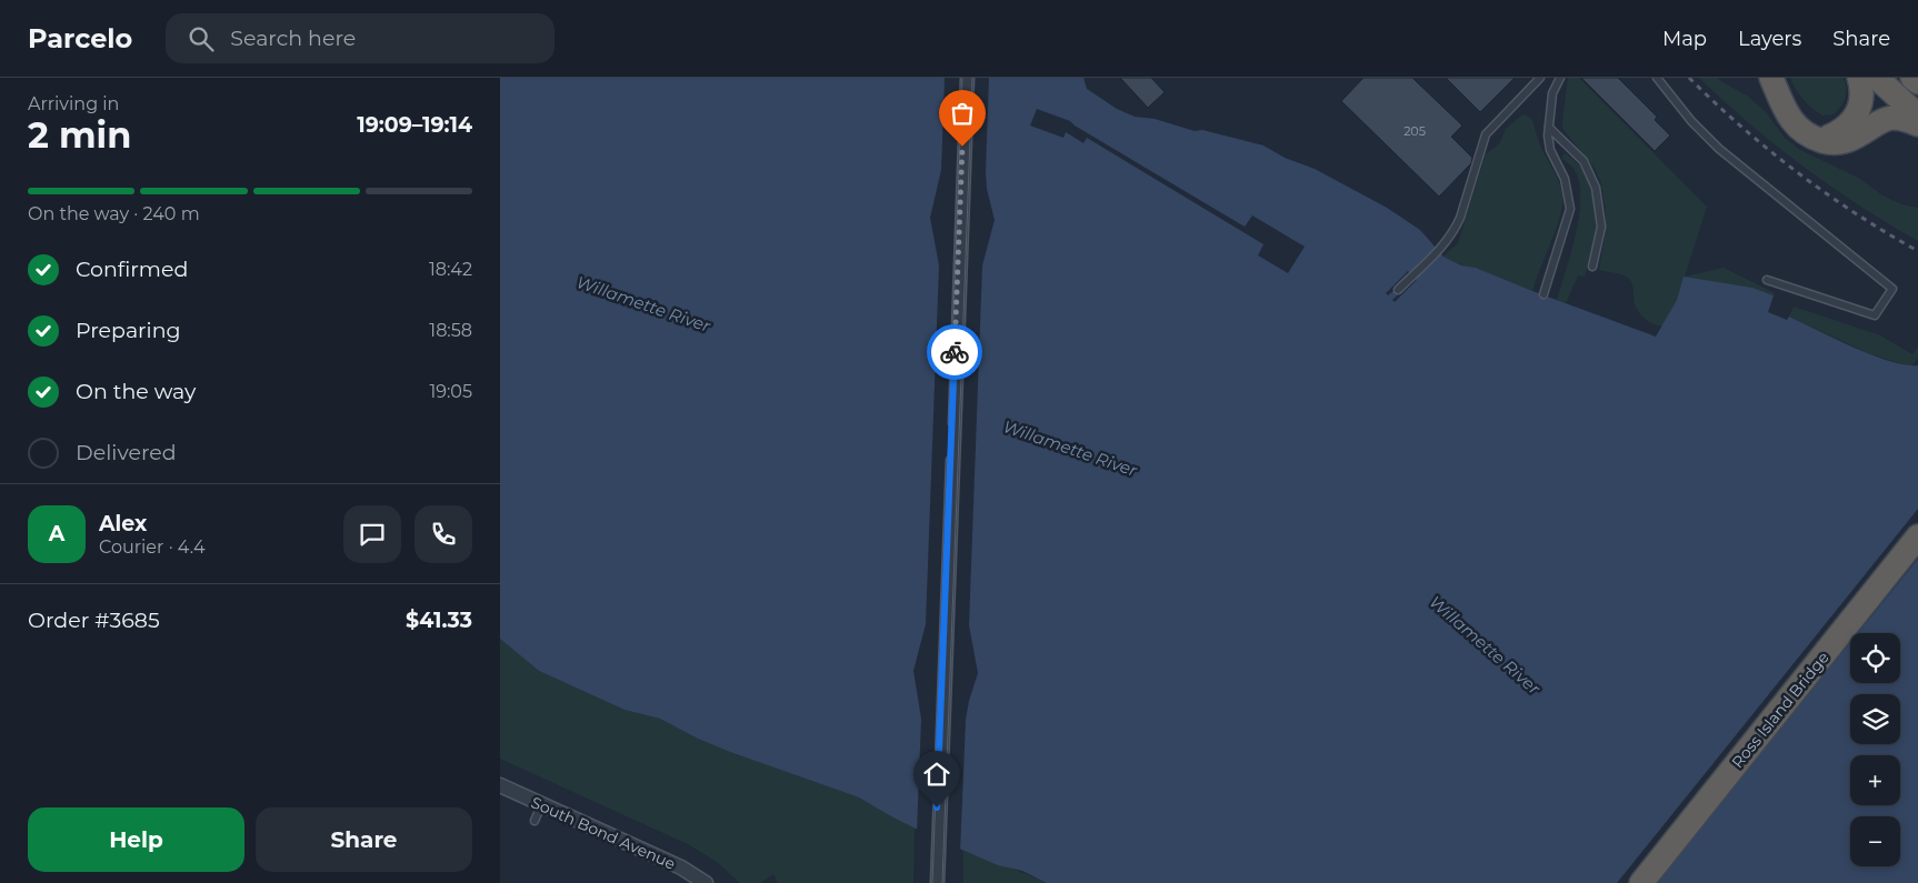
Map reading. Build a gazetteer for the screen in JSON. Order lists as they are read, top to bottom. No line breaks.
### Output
{"streets":{"highway":["Ross Island Bridge"],"street":["South Bond Avenue"]},"water":["Willamette River"],"house_numbers":["205"],"page":{"header":"Parcelo","search":"Search here","nav":["Map","Layers","Share"],"heading":["2 min","Arriving in","19:09–19:14"],"panel":["Alex","Courier · 4.4","Order #3685","$41.33"],"bar":"On the way · 240 m","list":[["Confirmed","18:42"],["Preparing","18:58"],["On the way","19:05"],"Delivered"],"round":"A","map_buttons":["+","−"],"buttons":["Help","Share"]}}
